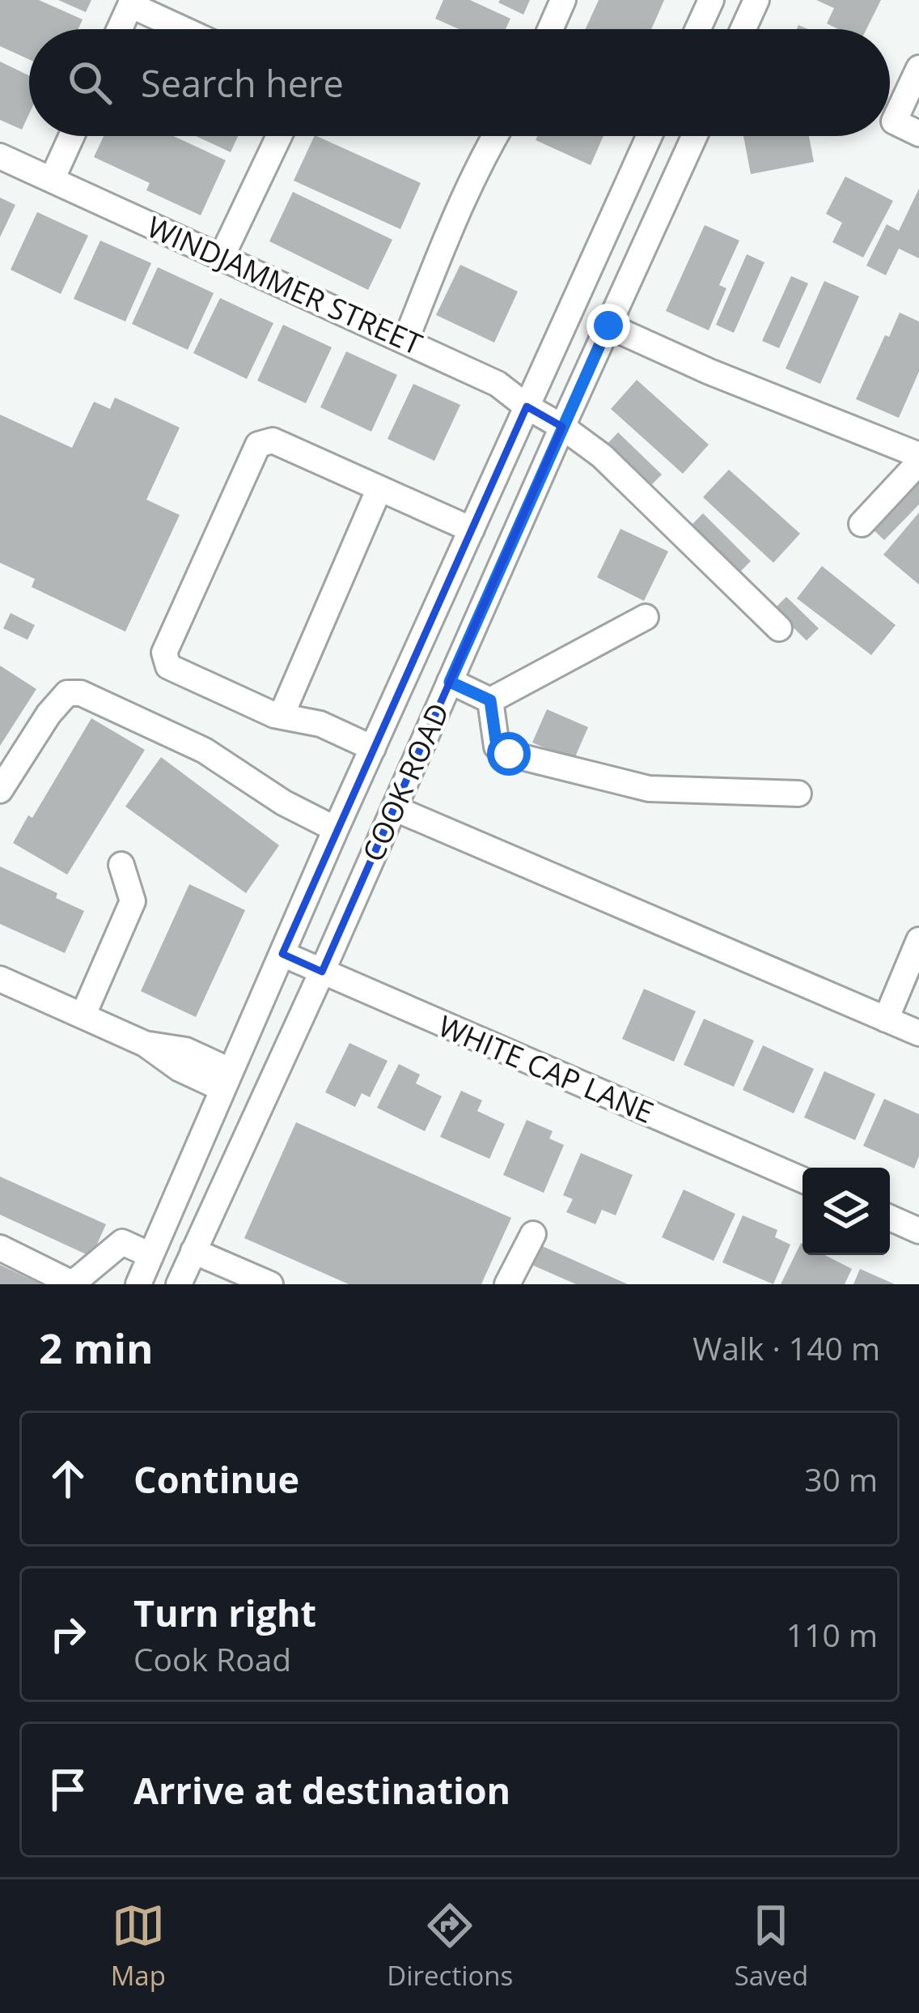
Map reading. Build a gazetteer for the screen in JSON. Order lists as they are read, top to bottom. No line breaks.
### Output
{"streets":{"street":["WINDJAMMER STREET","COOK ROAD","WHITE CAP LANE"]},"crossings":[["WINDJAMMER STREET","COOK ROAD"],["COOK ROAD","WHITE CAP LANE"]],"page":{"search":"Search here","heading":["2 min","Walk · 140 m"],"list":[["Continue","30 m"],["Turn right","Cook Road","110 m"],"Arrive at destination"],"nav":["Map","Directions","Saved"]}}
